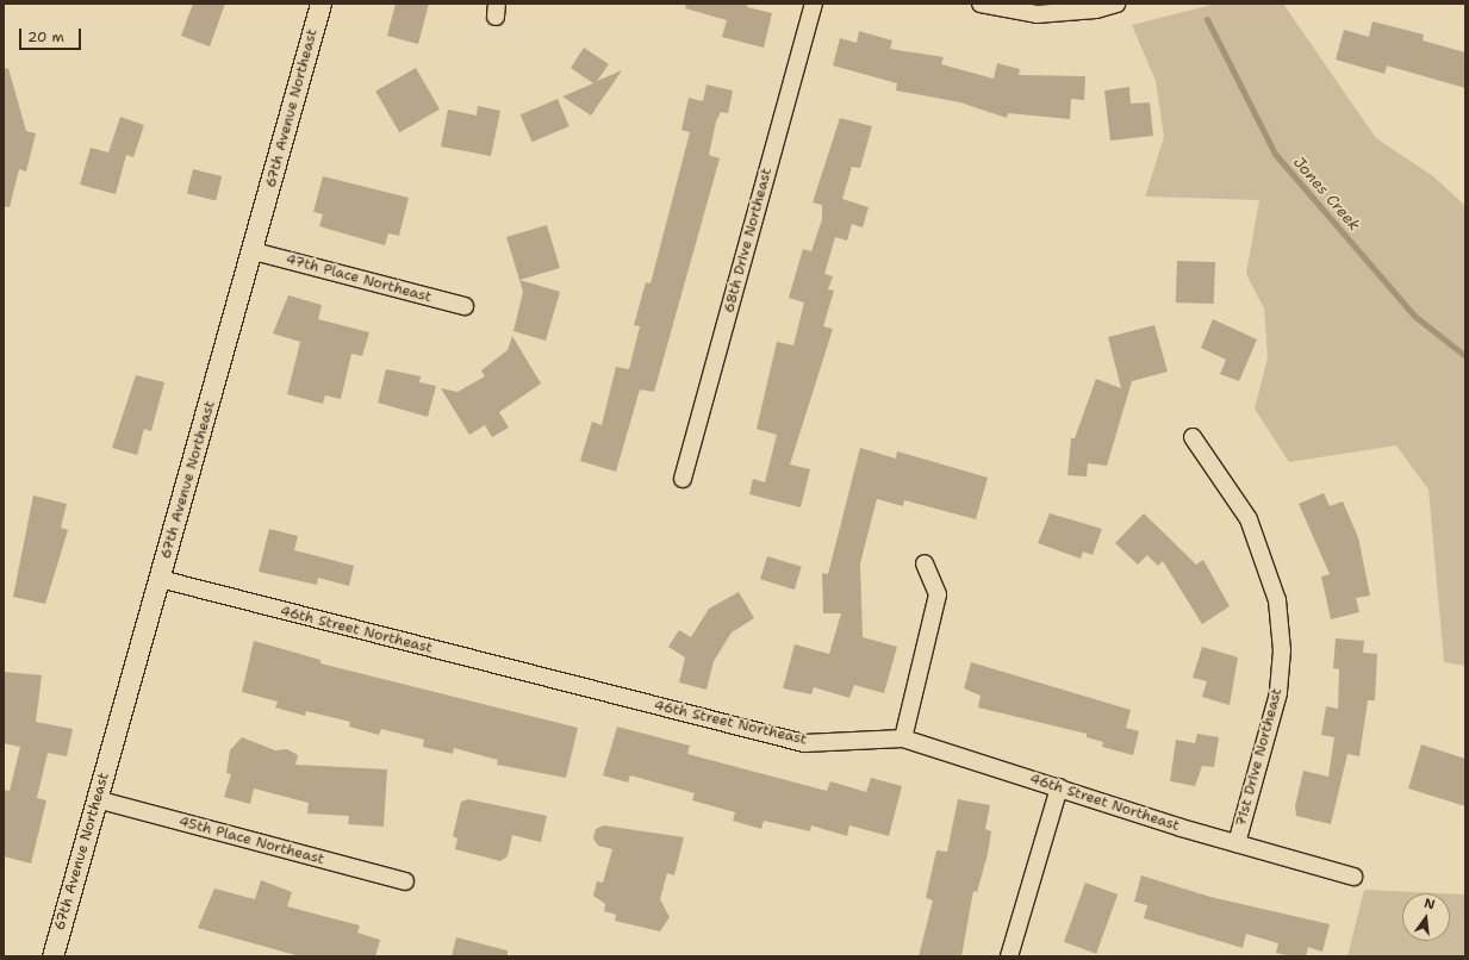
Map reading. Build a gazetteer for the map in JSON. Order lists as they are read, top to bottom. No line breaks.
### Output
{"streets":{"street":["67th Avenue Northeast","68th Drive Northeast","47th Place Northeast","46th Street Northeast","71st Drive Northeast","45th Place Northeast"]},"crossings":[["67th Avenue Northeast","47th Place Northeast"],["67th Avenue Northeast","46th Street Northeast"],["67th Avenue Northeast","45th Place Northeast"],["46th Street Northeast","71st Drive Northeast"]],"water":["Jones Creek"],"scale_bar":"20 m","north":"top"}
